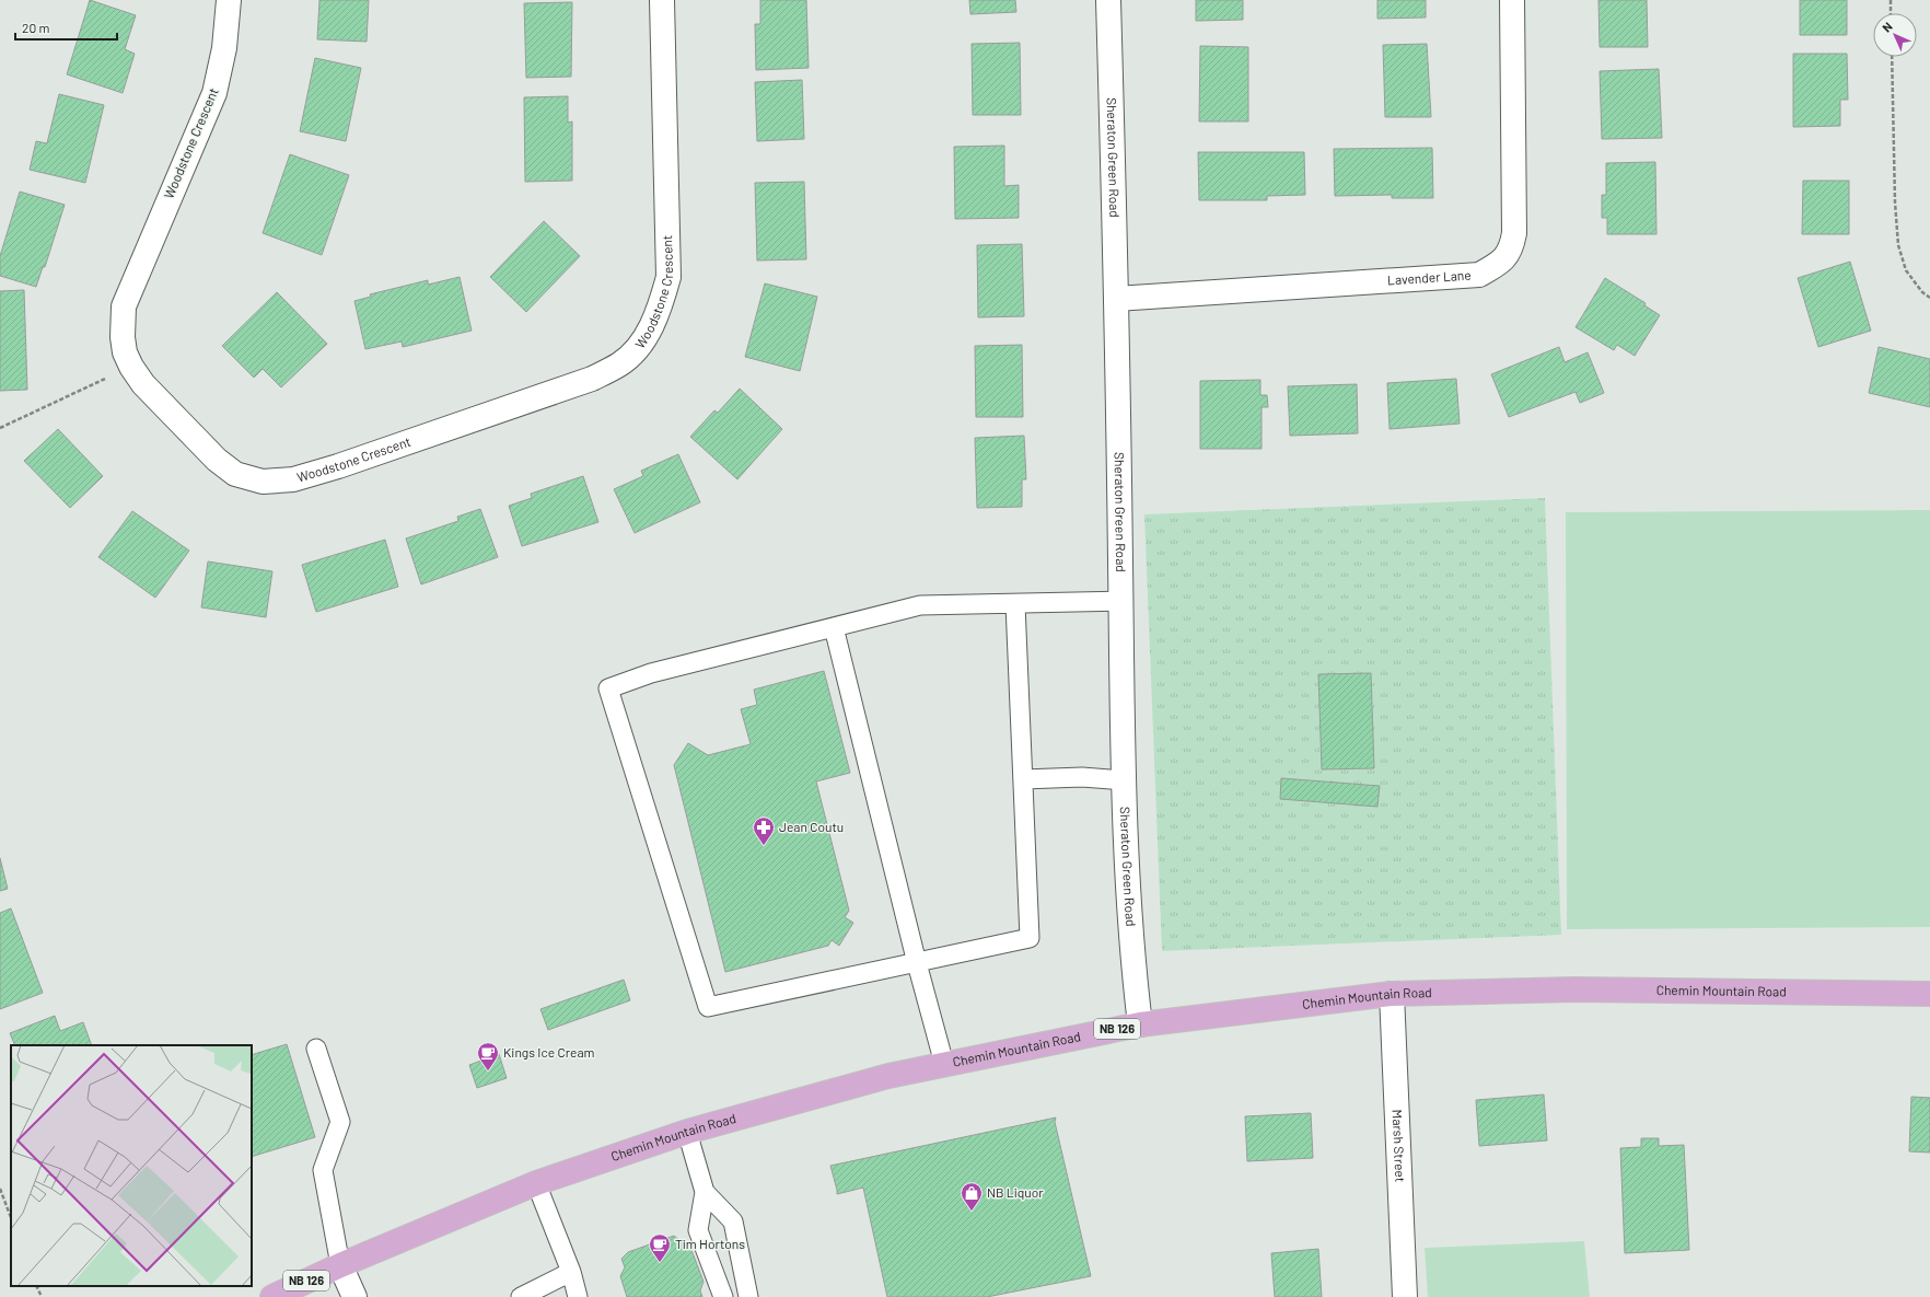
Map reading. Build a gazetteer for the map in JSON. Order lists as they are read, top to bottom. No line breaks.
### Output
{"streets":{"main road":["Chemin Mountain Road","NB 126"],"street":["Woodstone Crescent","Sheraton Green Road","Lavender Lane","Marsh Street"]},"crossings":[["Sheraton Green Road","Lavender Lane"],["Sheraton Green Road","Chemin Mountain Road"],["Chemin Mountain Road","Marsh Street"]],"places":{"pharmacy":["Jean Coutu"],"cafe":["Kings Ice Cream","Tim Hortons"],"shop":["NB Liquor"]},"scale_bar":"20 m","north":"top left"}
